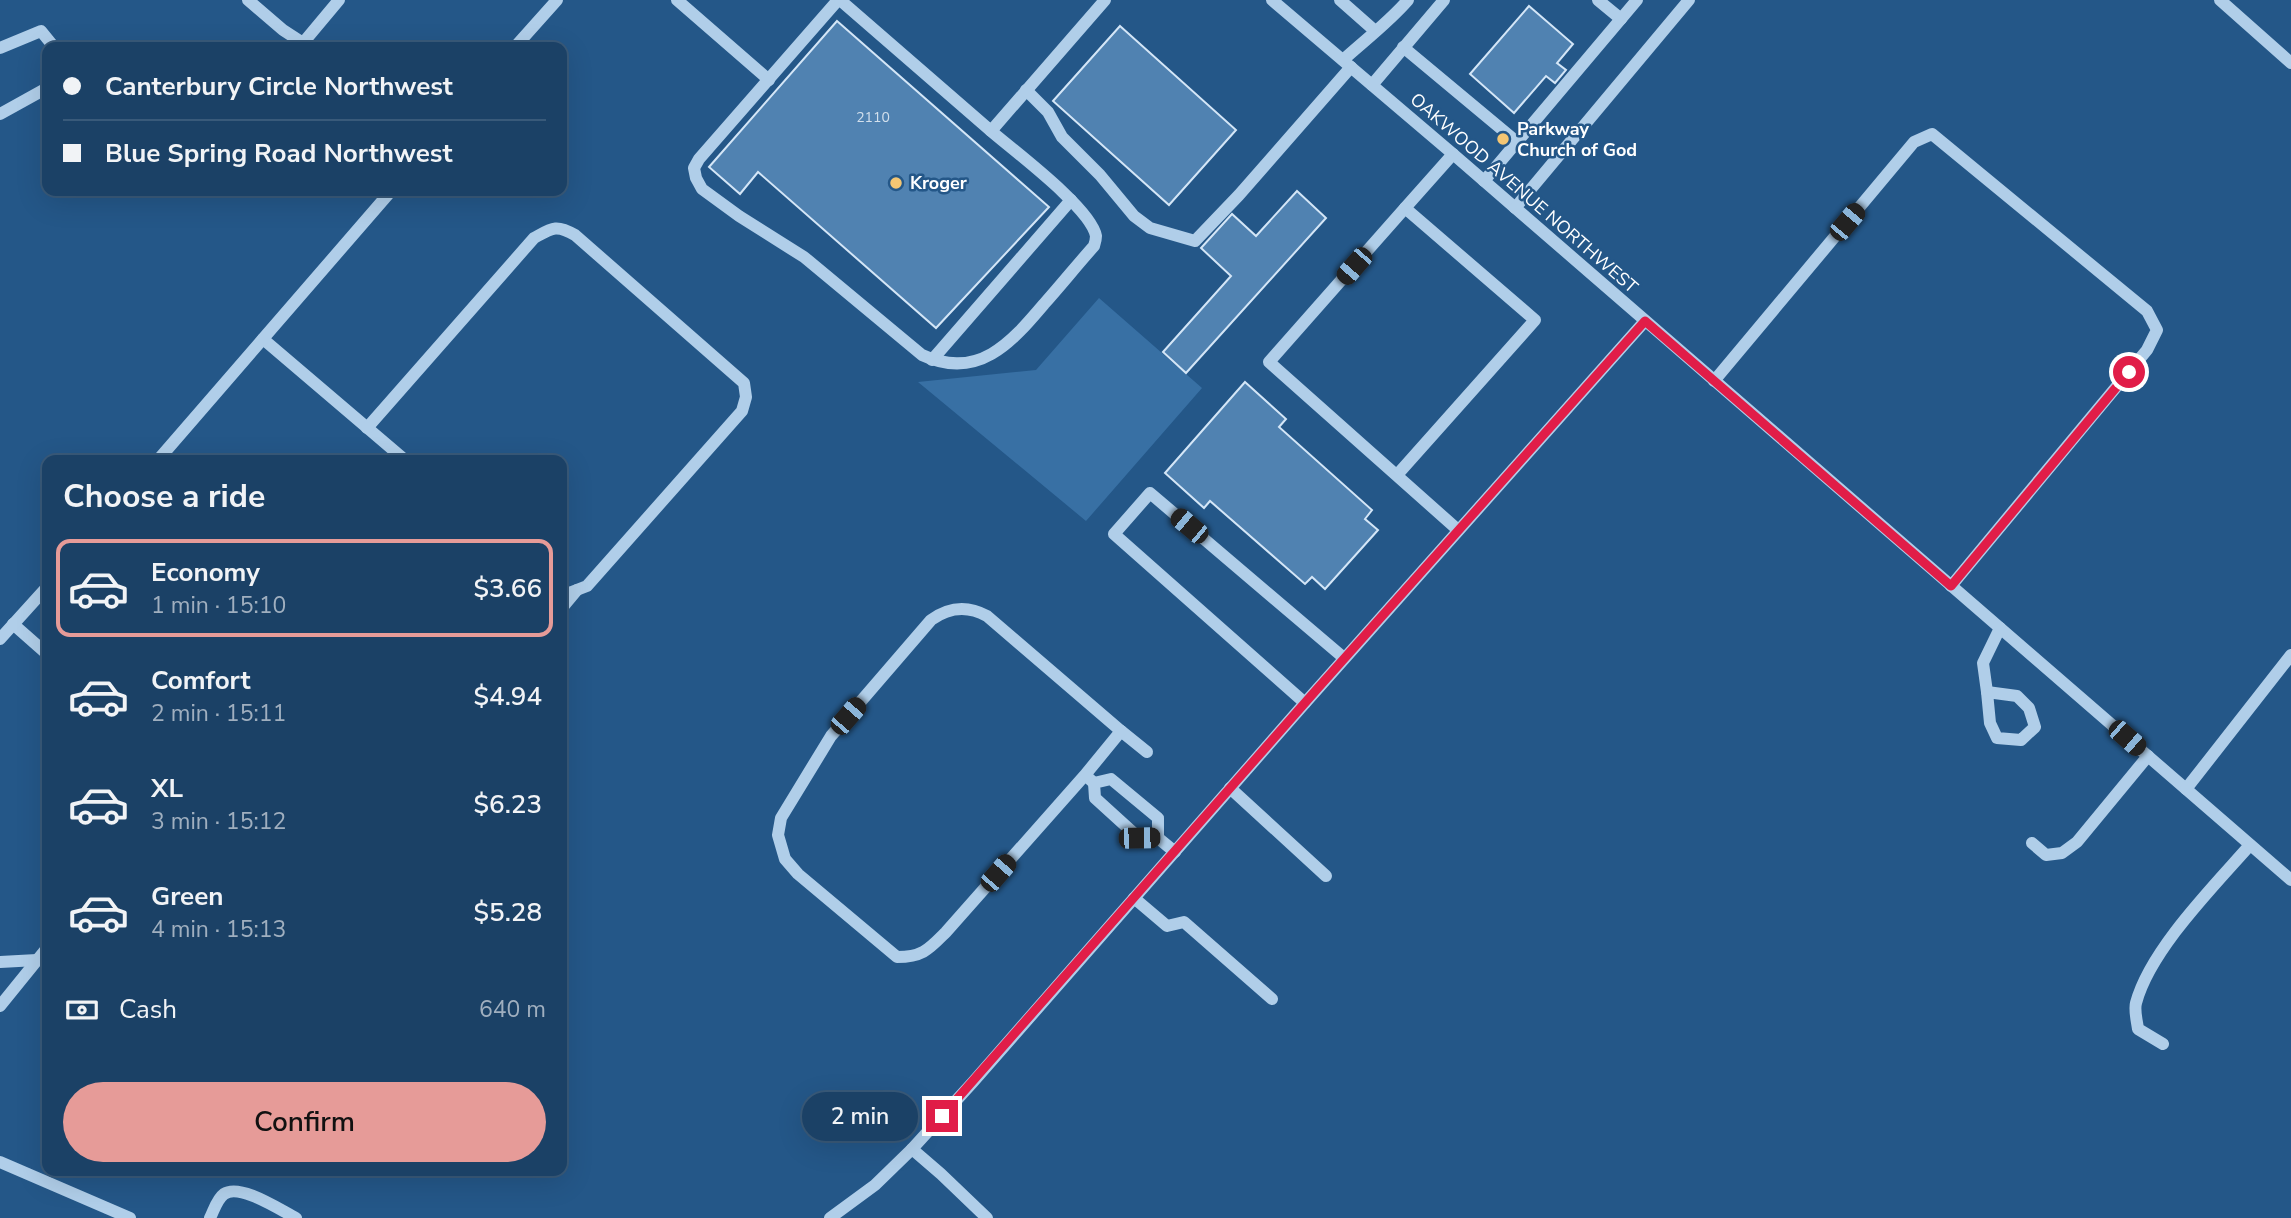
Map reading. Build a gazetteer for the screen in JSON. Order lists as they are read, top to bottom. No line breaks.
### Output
{"streets":{"street":["OAKWOOD AVENUE NORTHWEST"]},"places":["Parkway Church of God","Kroger"],"house_numbers":["2110"],"page":{"banner":["Canterbury Circle Northwest","Blue Spring Road Northwest"],"heading":"Choose a ride","list":[{"name":"Economy","note":"1 min · 15:10","value":"$3.66"},{"name":"Comfort","note":"2 min · 15:11","value":"$4.94"},{"name":"XL","note":"3 min · 15:12","value":"$6.23"},{"name":"Green","note":"4 min · 15:13","value":"$5.28"}],"pay":["Cash","640 m"],"buttons":"Confirm","bubble":"2 min"}}
